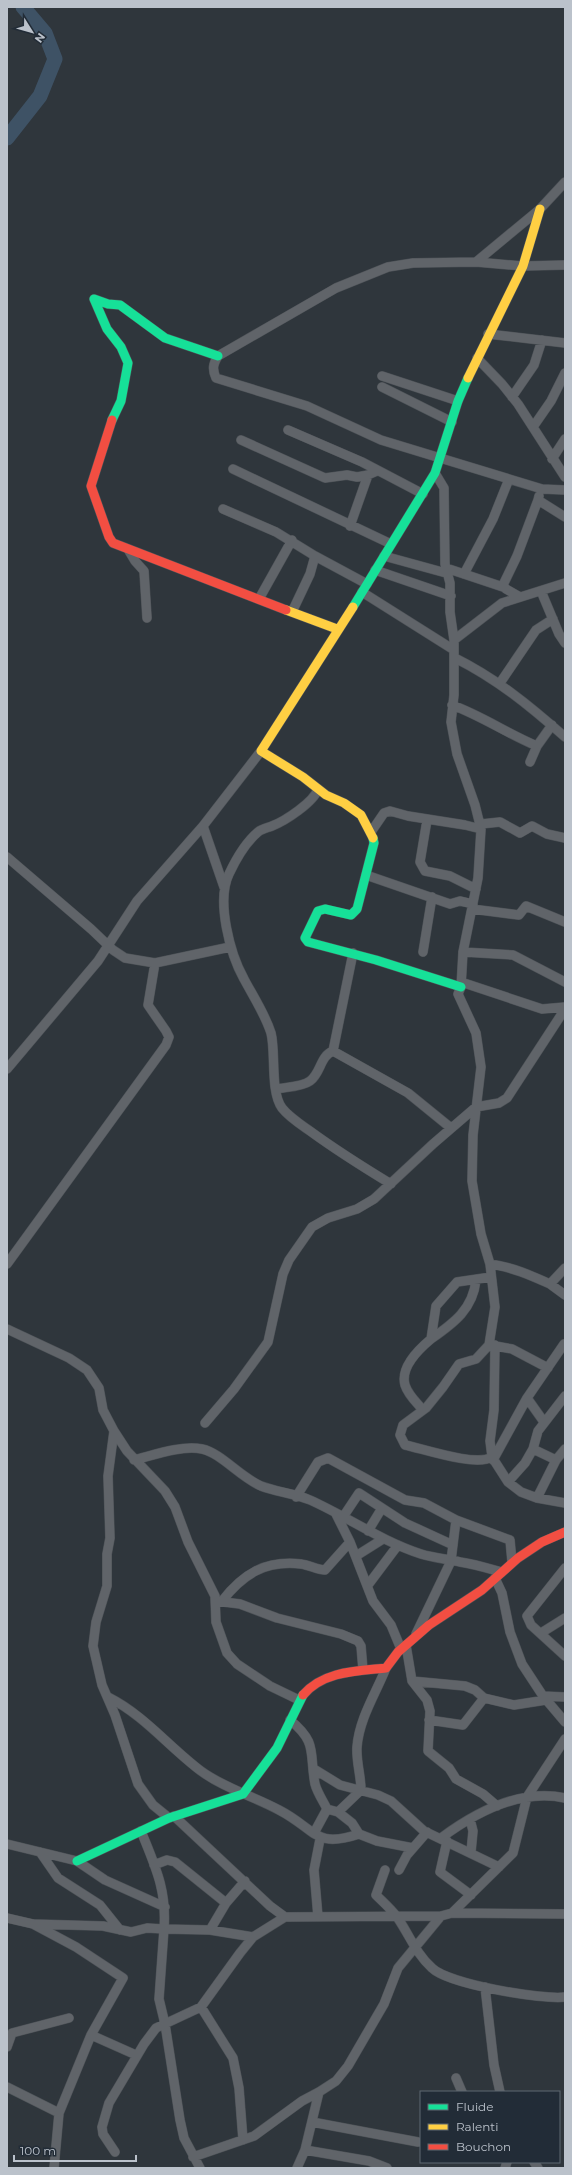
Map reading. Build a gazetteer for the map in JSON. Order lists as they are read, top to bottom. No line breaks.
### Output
{"legend":["Fluide","Ralenti","Bouchon"],"scale_bar":"100 m","north":"bottom right"}
